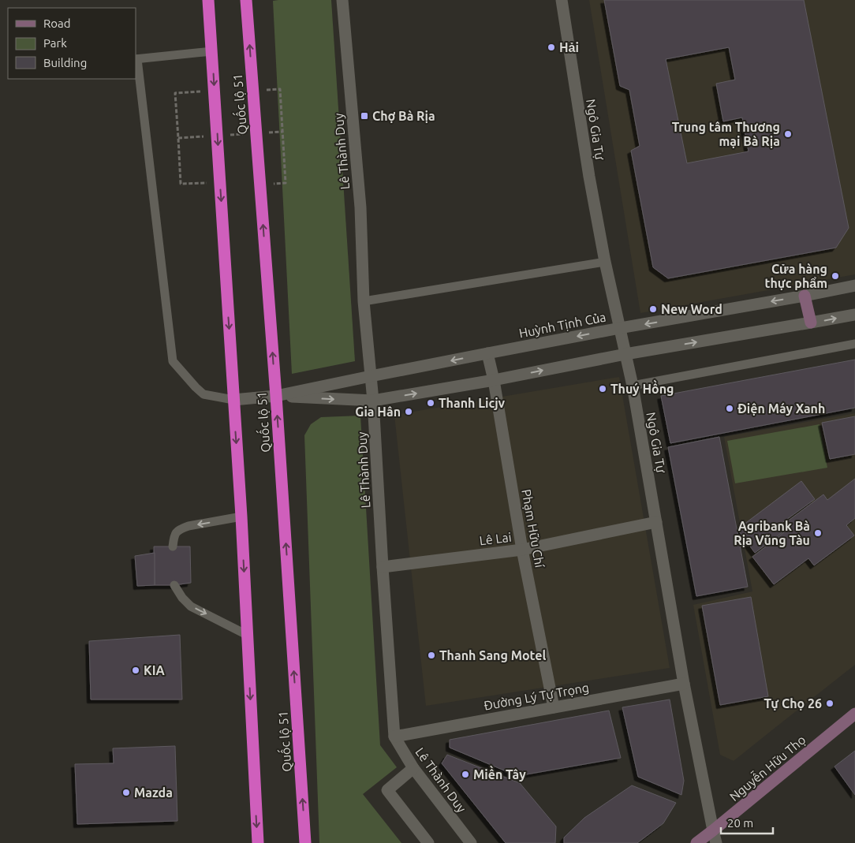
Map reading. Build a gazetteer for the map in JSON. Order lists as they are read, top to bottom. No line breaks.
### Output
{"streets":{"highway":["Quốc lộ 51"],"street":["Ngô Gia Tự","Lê Thành Duy","Huỳnh Tịnh Của","Phạm Hữu Chí","Lê Lai","Đường Lý Tự Trọng","Nguyễn Hữu Thọ"]},"crossings":[["Quốc lộ 51","Huỳnh Tịnh Của"],["Ngô Gia Tự","Huỳnh Tịnh Của"],["Ngô Gia Tự","Lê Lai"],["Ngô Gia Tự","Đường Lý Tự Trọng"],["Ngô Gia Tự","Nguyễn Hữu Thọ"],["Lê Thành Duy","Huỳnh Tịnh Của"],["Lê Thành Duy","Lê Lai"],["Lê Thành Duy","Đường Lý Tự Trọng"],["Huỳnh Tịnh Của","Phạm Hữu Chí"],["Phạm Hữu Chí","Lê Lai"],["Phạm Hữu Chí","Đường Lý Tự Trọng"]],"places":{"other":["Hải","Trung tâm Thương mại Bà Rịa","Cửa hàng thực phẩm","New Word","Thuý Hồng","Thanh Licjv","Điện Máy Xanh","Gia Hân","Agribank Bà Rịa Vũng Tàu","Thanh Sang Motel","KIA","Tự Chọ 26","Miền Tây","Mazda"],"transit":["Chợ Bà Rịa"]},"legend":["Road","Park","Building"],"scale_bar":"20 m"}
